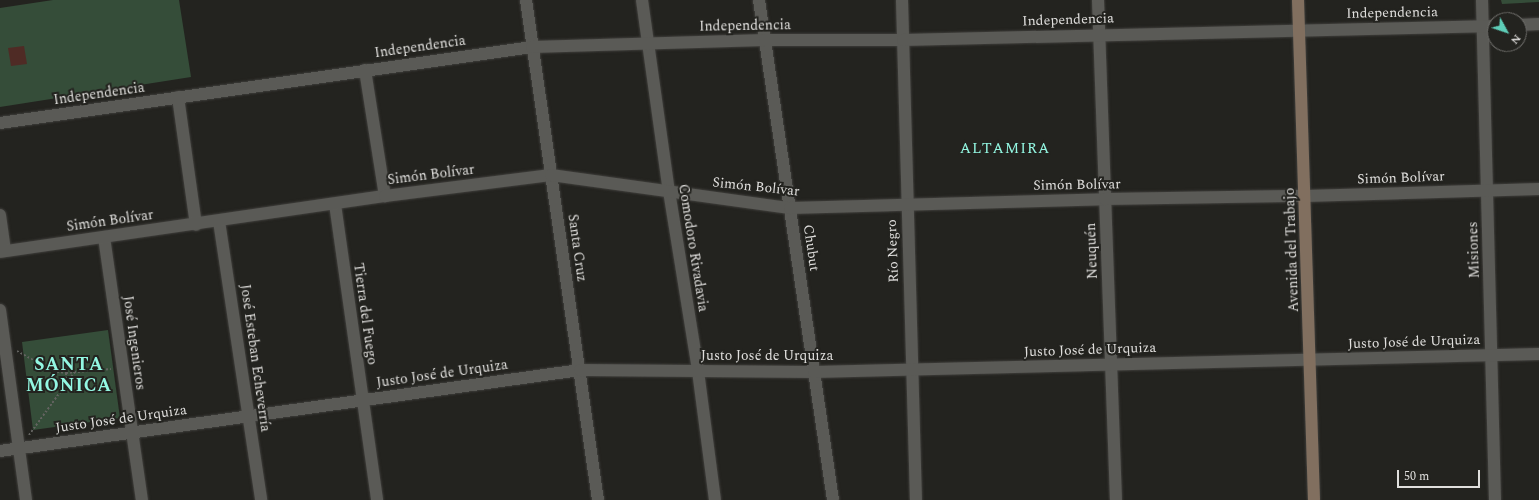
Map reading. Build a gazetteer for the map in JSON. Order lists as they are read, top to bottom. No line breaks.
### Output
{"streets":{"main road":["Avenida del Trabajo"],"street":["Independencia","Simón Bolívar","Santa Cruz","Comodoro Rivadavia","Chubut","Misiones","Río Negro","Neuquén","Tierra del Fuego","Justo José de Urquiza","José Ingenieros","José Esteban Echeverría"]},"crossings":[["Independencia","Santa Cruz"],["Independencia","Comodoro Rivadavia"],["Independencia","Chubut"],["Independencia","Avenida del Trabajo"],["Independencia","Misiones"],["Independencia","Río Negro"],["Independencia","Neuquén"],["Simón Bolívar","Santa Cruz"],["Simón Bolívar","Comodoro Rivadavia"],["Simón Bolívar","Chubut"],["Simón Bolívar","Avenida del Trabajo"],["Simón Bolívar","Misiones"],["Simón Bolívar","Río Negro"],["Simón Bolívar","Neuquén"],["Simón Bolívar","Tierra del Fuego"],["Simón Bolívar","José Ingenieros"],["Simón Bolívar","José Esteban Echeverría"],["Santa Cruz","Justo José de Urquiza"],["Comodoro Rivadavia","Justo José de Urquiza"],["Chubut","Justo José de Urquiza"],["Avenida del Trabajo","Justo José de Urquiza"],["Misiones","Justo José de Urquiza"],["Río Negro","Justo José de Urquiza"],["Neuquén","Justo José de Urquiza"],["Tierra del Fuego","Justo José de Urquiza"],["Justo José de Urquiza","José Ingenieros"],["Justo José de Urquiza","José Esteban Echeverría"]],"districts":["ALTAMIRA","SANTA MÓNICA"],"scale_bar":"50 m","north":"bottom right"}
